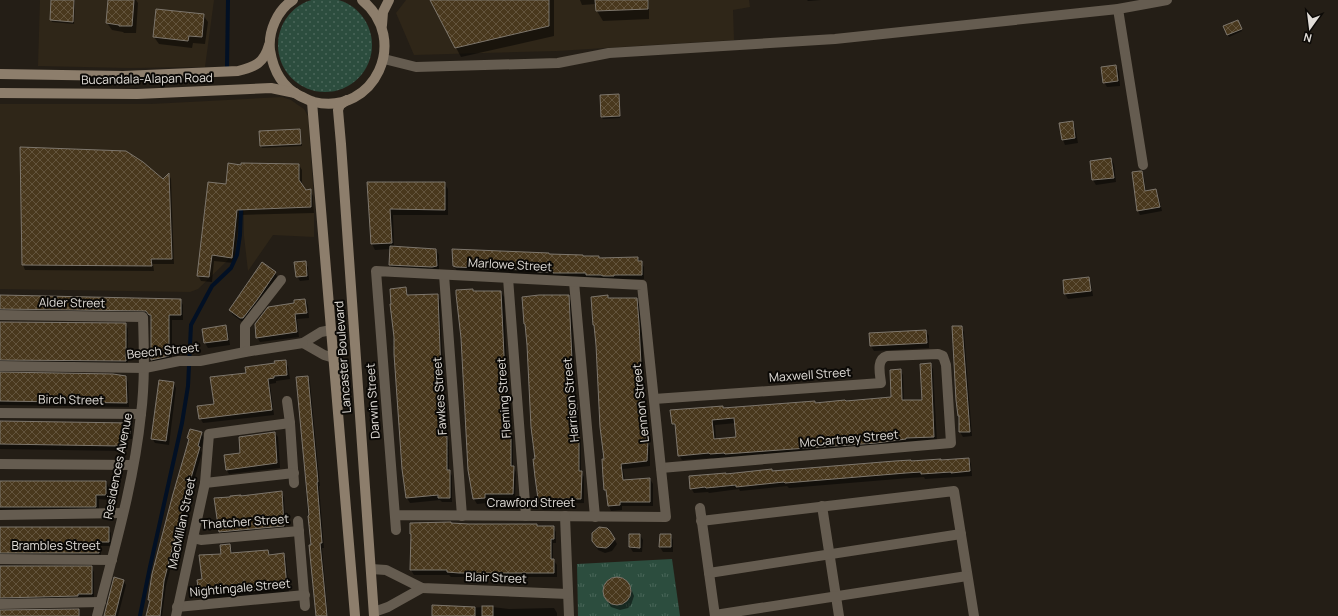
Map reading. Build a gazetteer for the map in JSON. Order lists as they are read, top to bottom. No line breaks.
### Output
{"streets":{"main road":["Bucandala-Alapan Road","Lancaster Boulevard"],"street":["Marlowe Street","Alder Street","Beech Street","Maxwell Street","Fawkes Street","Fleming Street","Birch Street","Harrison Street","Darwin Street","Lennon Street","McCartney Street","Residences Avenue","Crawford Street","Thatcher Street","MacMillan Street","Brambles Street","Blair Street","Nightingale Street"]},"crossings":[["Marlowe Street","Fawkes Street"],["Marlowe Street","Fleming Street"],["Marlowe Street","Harrison Street"],["Marlowe Street","Darwin Street"],["Marlowe Street","Lennon Street"],["Alder Street","Residences Avenue"],["Beech Street","Lancaster Boulevard"],["Beech Street","Residences Avenue"],["Lancaster Boulevard","Blair Street"],["Maxwell Street","Lennon Street"],["Maxwell Street","McCartney Street"],["Fawkes Street","Crawford Street"],["Fleming Street","Crawford Street"],["Birch Street","Residences Avenue"],["Harrison Street","Crawford Street"],["Darwin Street","Crawford Street"],["Lennon Street","McCartney Street"],["Lennon Street","Crawford Street"],["Residences Avenue","Brambles Street"],["Thatcher Street","MacMillan Street"],["Thatcher Street","Nightingale Street"],["MacMillan Street","Nightingale Street"]],"north":"bottom"}
